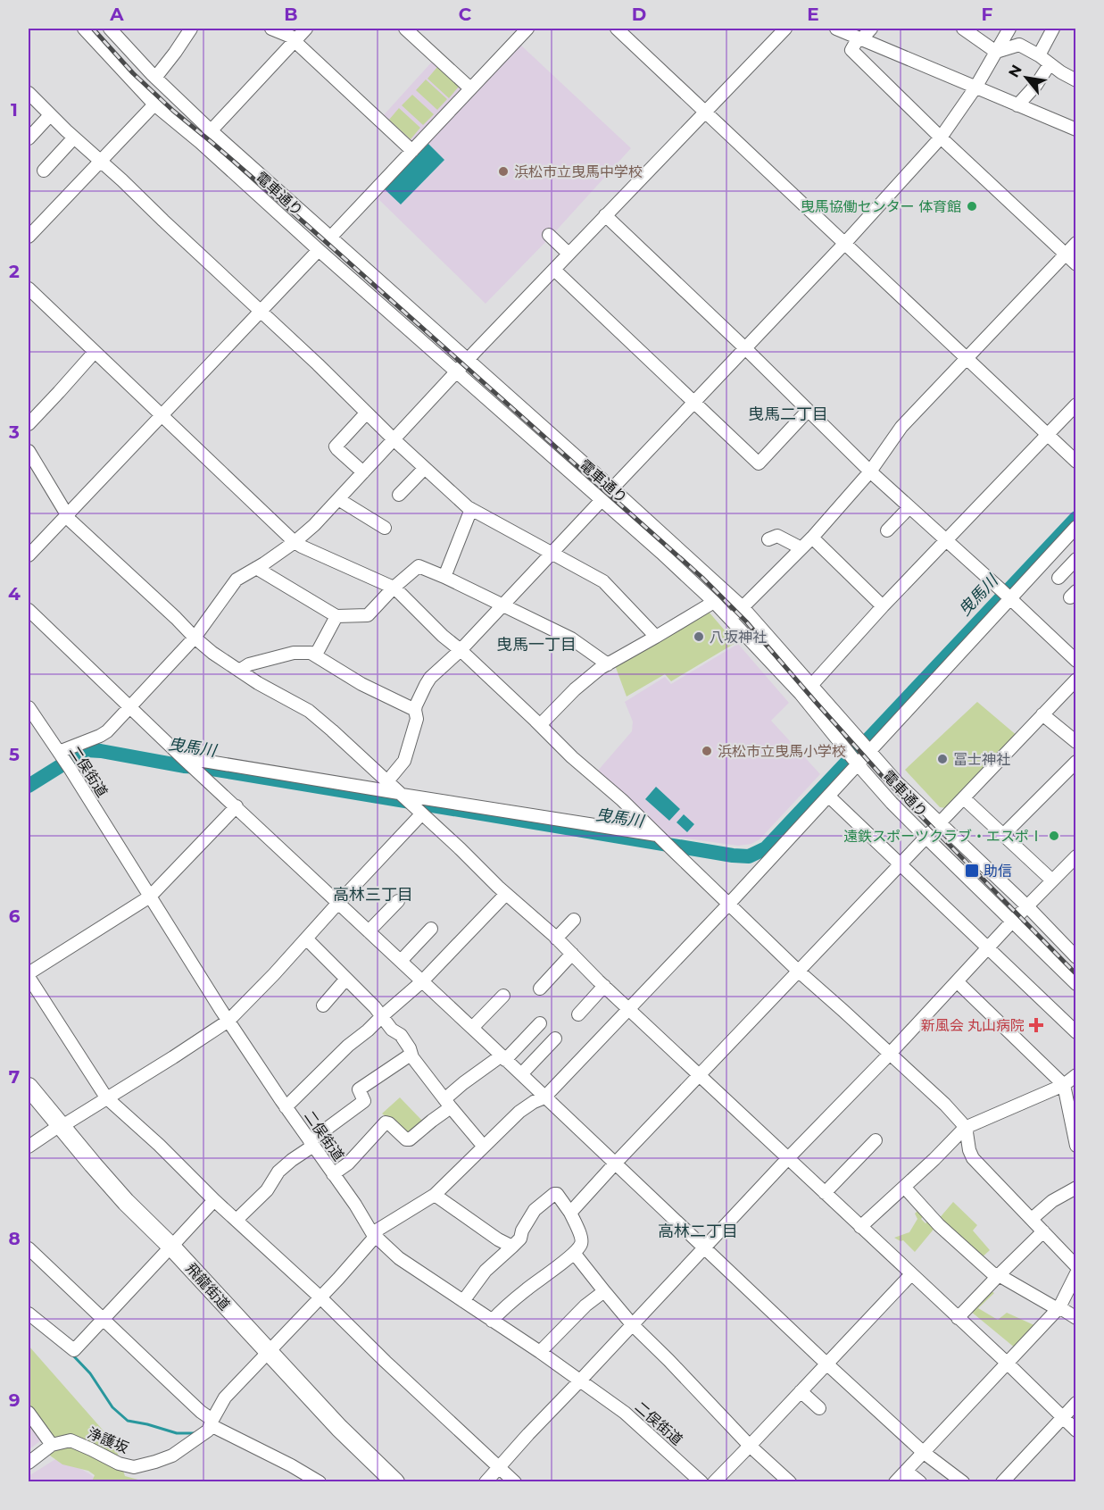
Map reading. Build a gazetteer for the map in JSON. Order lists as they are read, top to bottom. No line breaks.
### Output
{"streets":{"highway":["飛龍街道"],"street":["電車通り","二俣街道","浄護坂"]},"districts":["曳馬二丁目","曳馬一丁目","高林三丁目","高林二丁目"],"water":["曳馬川"],"places":{"other":["浜松市立曳馬中学校","曳馬協働センター 体育館","八坂神社","浜松市立曳馬小学校","冨士神社","遠鉄スポーツクラブ・エスポⅠ"],"transit":["助信"],"health":["新風会 丸山病院"]},"north":"top left","grid":{"columns":["A","B","C","D","E","F"],"rows":["1","2","3","4","5","6","7","8","9"]}}
